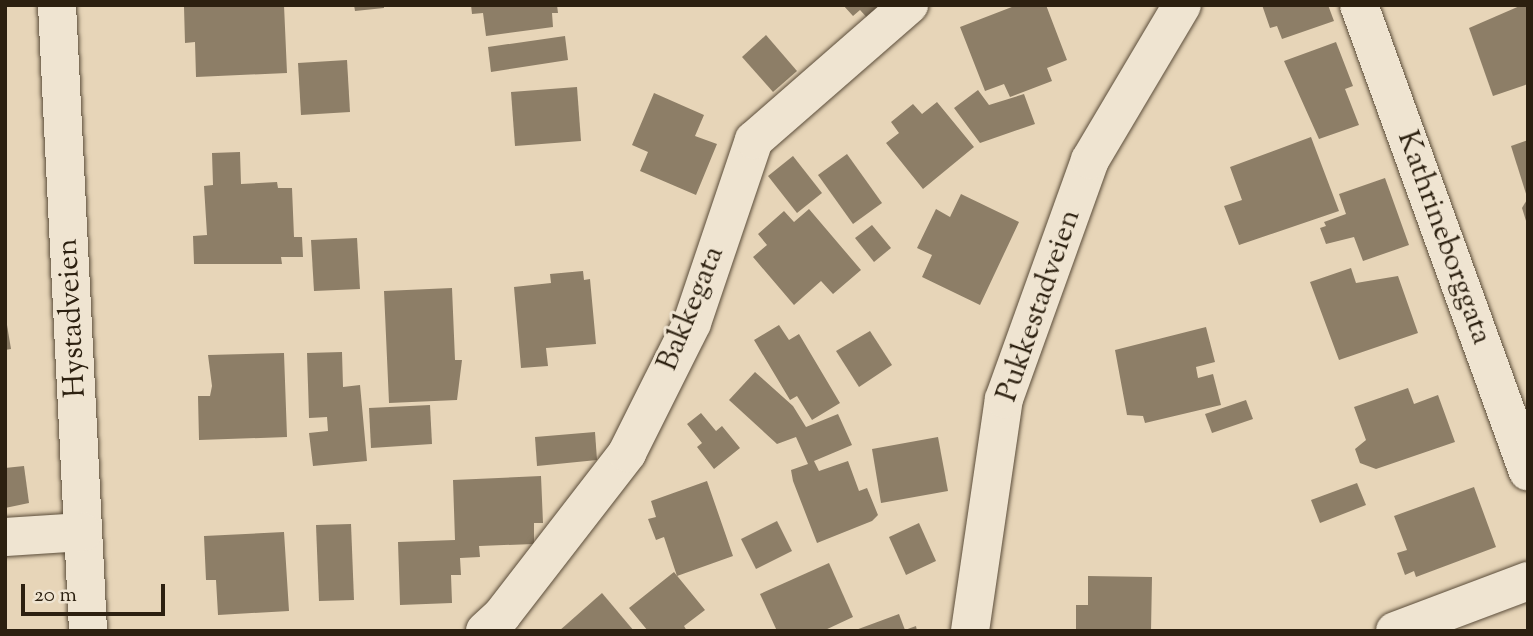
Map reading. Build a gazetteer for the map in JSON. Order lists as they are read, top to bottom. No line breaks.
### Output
{"streets":{"street":["Kathrineborggata","Pukkestadveien","Bakkegata","Hystadveien"]},"scale_bar":"20 m"}
